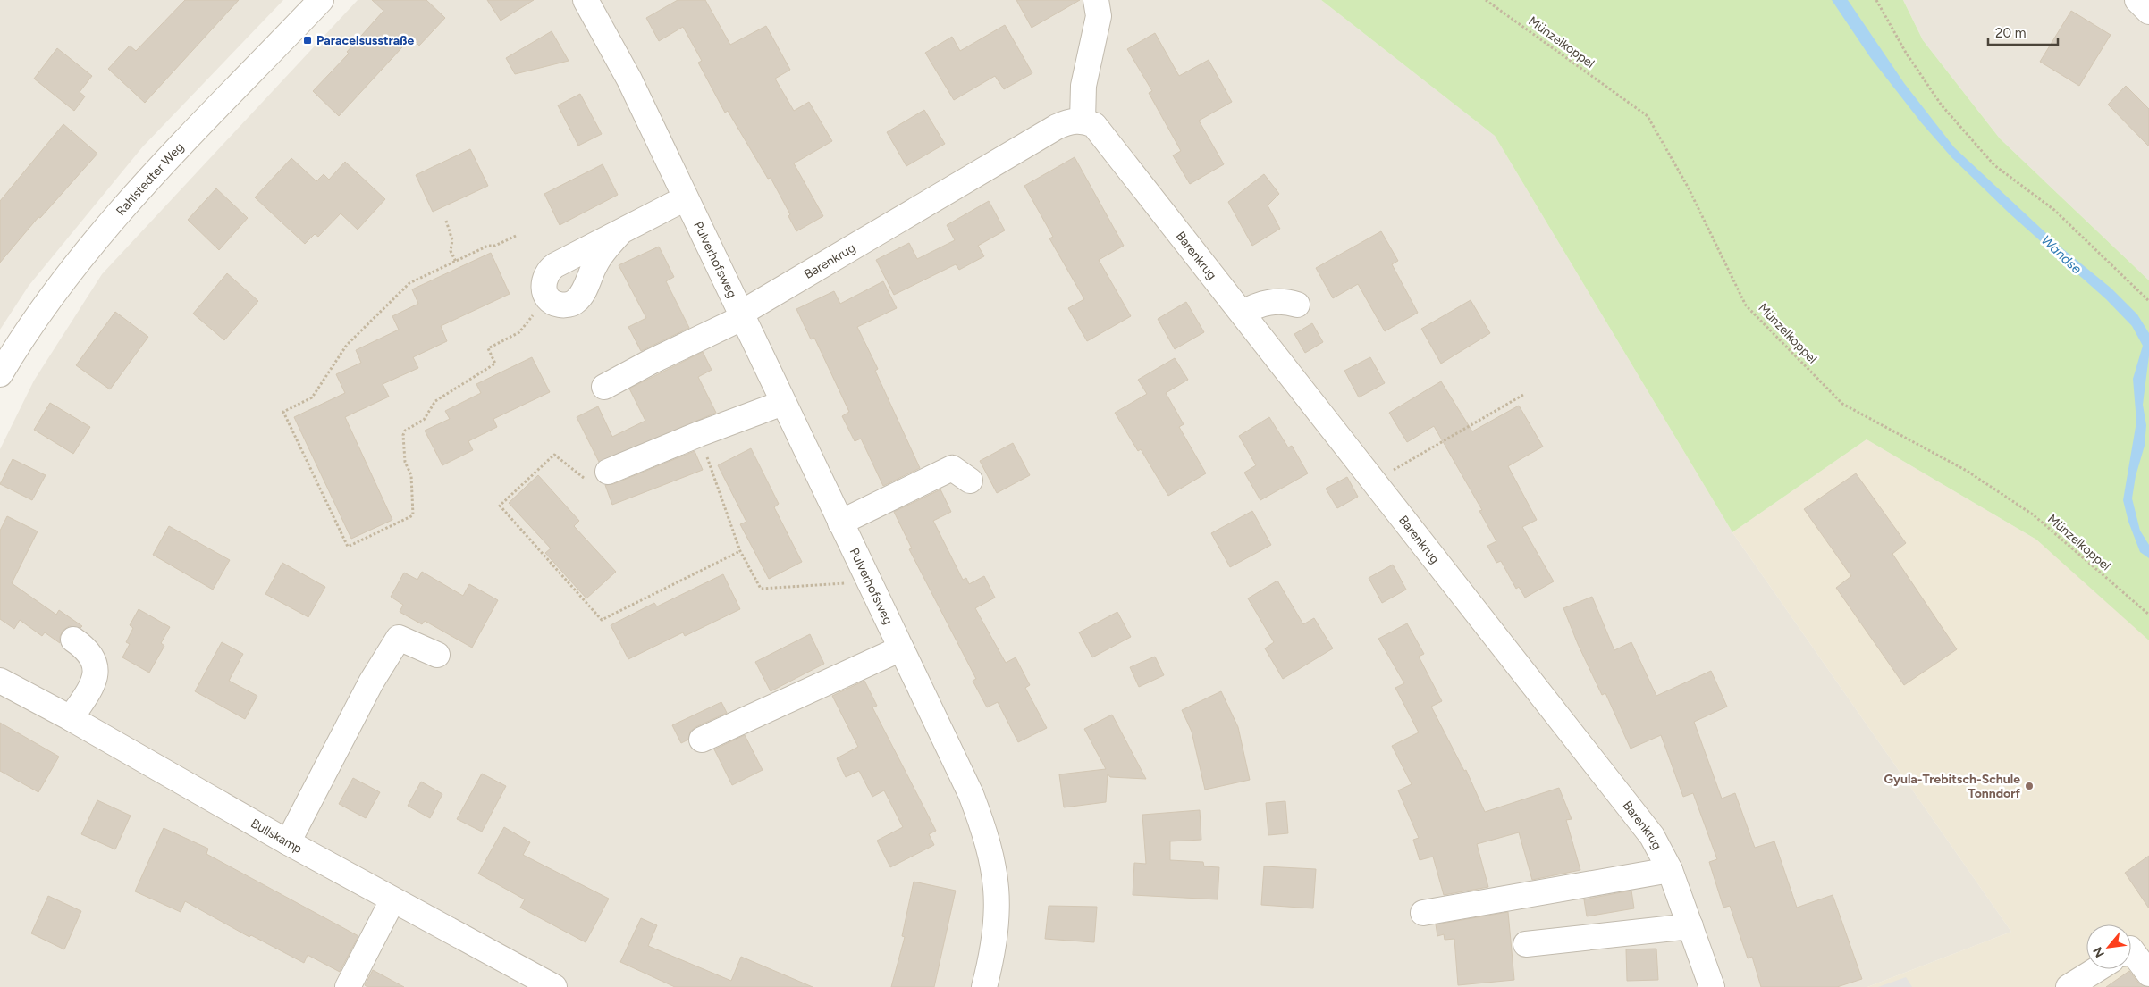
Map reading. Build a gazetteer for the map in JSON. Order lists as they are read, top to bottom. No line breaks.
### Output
{"streets":{"street":["Rahlstedter Weg","Barenkrug","Pulverhofsweg","Bullskamp"],"path":["Münzelkoppel"]},"crossings":[["Barenkrug","Pulverhofsweg"]],"water":["Wandse"],"places":{"transit":["Paracelsusstraße"],"other":["Gyula-Trebitsch-Schule Tonndorf"]},"scale_bar":"20 m","north":"bottom left"}
